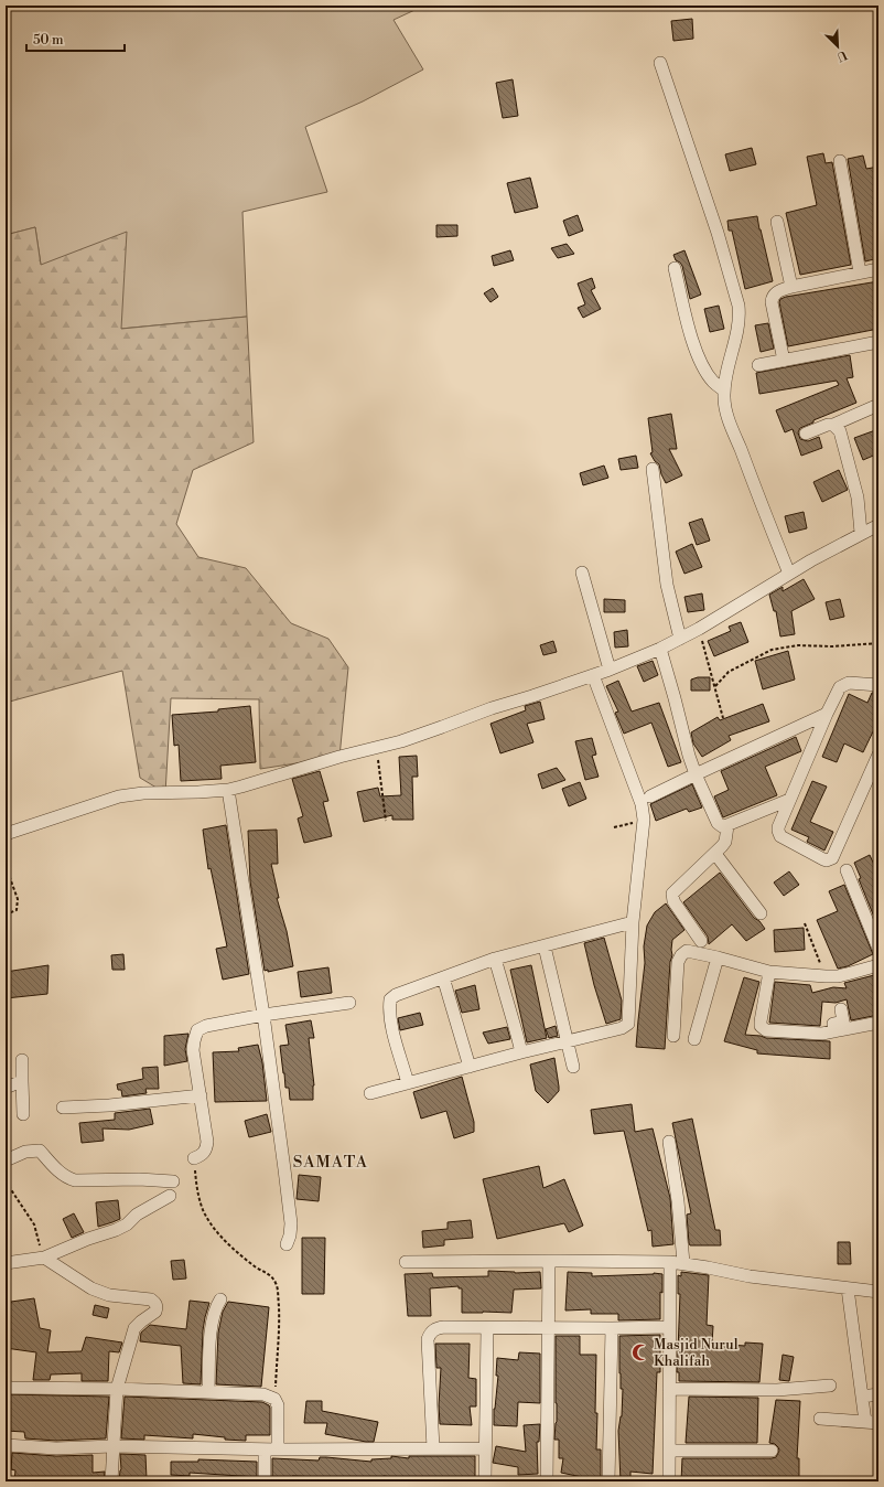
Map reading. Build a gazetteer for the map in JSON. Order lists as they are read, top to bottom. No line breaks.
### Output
{"districts":["SAMATA"],"places":{"mosque":["Masjid Nurul Khalifah"]},"scale_bar":"50 m","north":"bottom right"}
